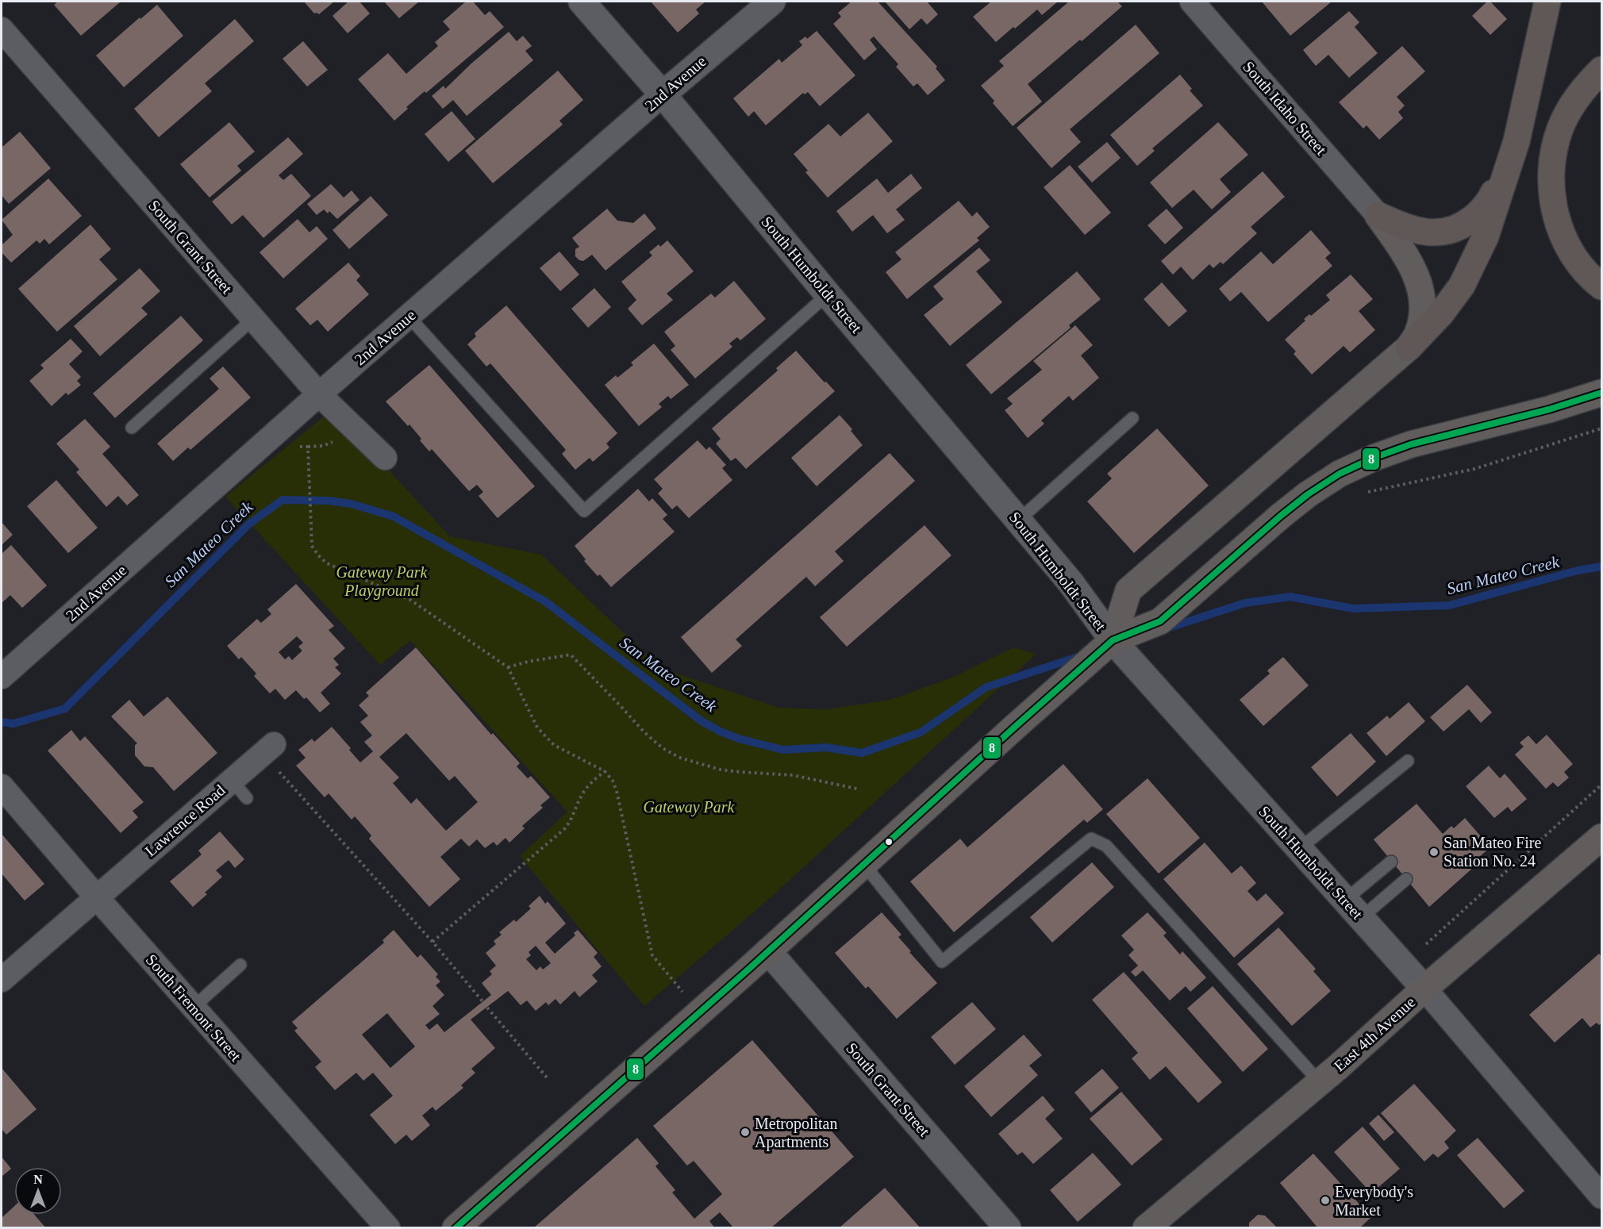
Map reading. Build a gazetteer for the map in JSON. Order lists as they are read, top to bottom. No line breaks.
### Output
{"streets":{"main road":["East 4th Avenue"],"street":["2nd Avenue","South Idaho Street","South Grant Street","South Humboldt Street","Lawrence Road","South Fremont Street"]},"crossings":[["2nd Avenue","South Grant Street"],["2nd Avenue","South Humboldt Street"],["South Humboldt Street","East 4th Avenue"],["Lawrence Road","South Fremont Street"]],"water":["San Mateo Creek"],"parks":["Gateway Park Playground","Gateway Park"],"places":["San Mateo Fire Station No. 24","Metropolitan Apartments","Everybody's Market"],"lines":["transit line 8"],"north":"top"}
